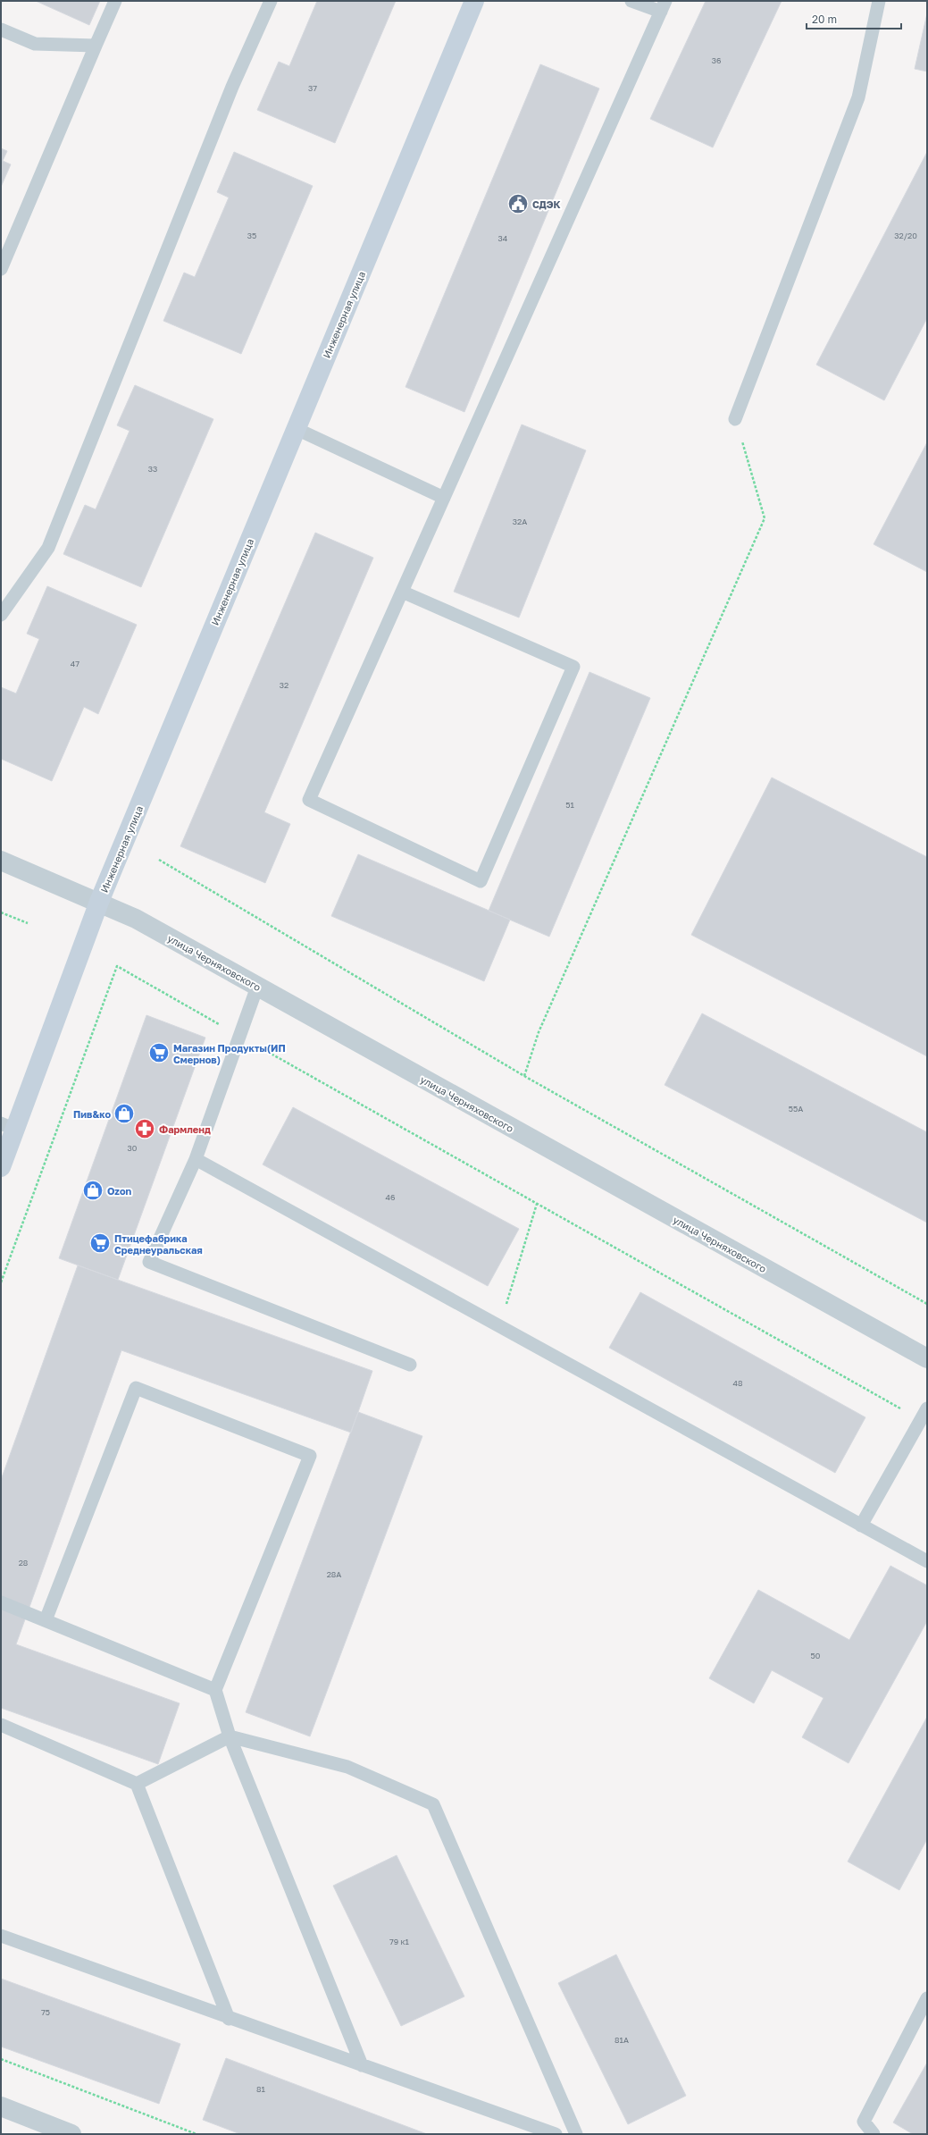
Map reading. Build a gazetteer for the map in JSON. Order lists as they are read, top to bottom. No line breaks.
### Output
{"streets":{"street":["Инженерная улица","улица Черняховского"]},"crossings":[["Инженерная улица","улица Черняховского"]],"places":{"public building":["СДЭК"],"supermarket":["Магазин Продукты(ИП Смернов)","Птицефабрика Среднеуральская"],"shop":["Пив&ко","Ozon"],"pharmacy":["Фармленд"]},"house_numbers":["36","37","35","32/20","34","33","32А","47","32","51","55А","30","46","48","28","28А","50","79 к1","75","81А","81"],"scale_bar":"20 m"}
